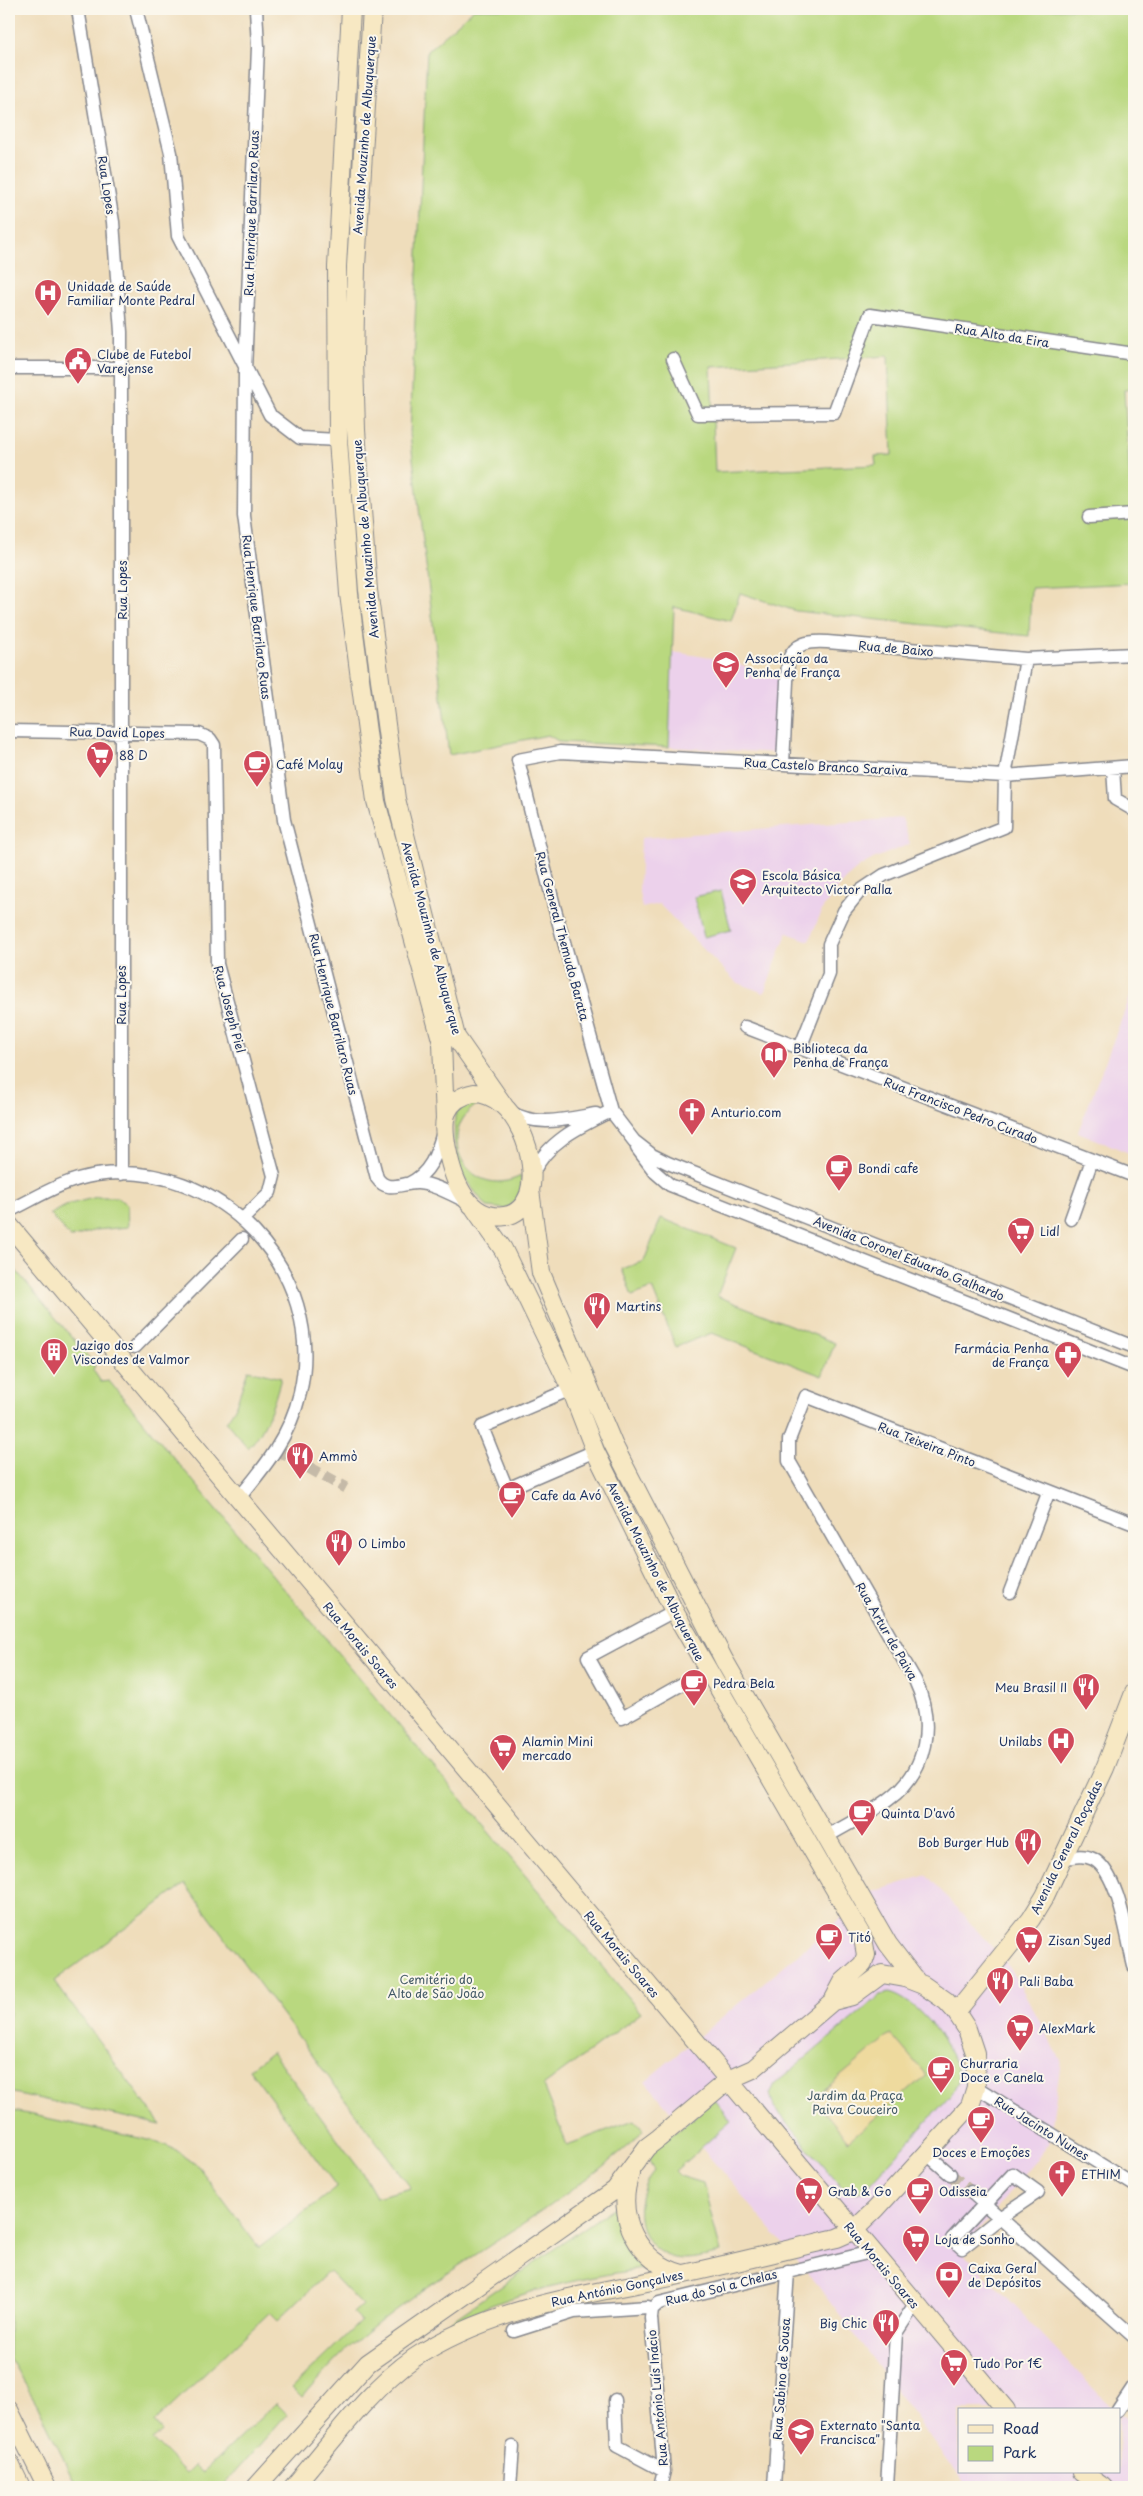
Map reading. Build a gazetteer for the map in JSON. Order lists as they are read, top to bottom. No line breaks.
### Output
{"streets":{"main road":["Avenida Mouzinho de Albuquerque","Rua Morais Soares","Avenida General Roçadas","Rua António Gonçalves"],"street":["Rua Lopes","Rua Henrique Barrilaro Ruas","Rua Alto da Eira","Rua de Baixo","Rua David Lopes","Rua Castelo Branco Saraiva","Rua General Themudo Barata","Rua Joseph Piel","Rua Francisco Pedro Curado","Avenida Coronel Eduardo Galhardo","Rua Teixeira Pinto","Rua Artur de Paiva","Rua Jacinto Nunes","Rua do Sol a Chelas","Rua Sabino de Sousa","Rua António Luís Inácio"]},"crossings":[["Avenida Mouzinho de Albuquerque","Rua Henrique Barrilaro Ruas"],["Avenida Mouzinho de Albuquerque","Rua Artur de Paiva"],["Rua Lopes","Rua David Lopes"],["Rua de Baixo","Rua Castelo Branco Saraiva"],["Rua David Lopes","Rua Joseph Piel"],["Rua Castelo Branco Saraiva","Rua General Themudo Barata"],["Rua General Themudo Barata","Avenida Coronel Eduardo Galhardo"],["Rua Teixeira Pinto","Rua Artur de Paiva"],["Rua Morais Soares","Rua do Sol a Chelas"],["Rua Morais Soares","Rua António Gonçalves"],["Rua do Sol a Chelas","Rua Sabino de Sousa"],["Rua do Sol a Chelas","Rua António Luís Inácio"]],"parks":["Cemitério do Alto de São João","Jardim da Praça Paiva Couceiro"],"places":{"hospital":["Unidade de Saúde Familiar Monte Pedral","Unilabs"],"public building":["Clube de Futebol Varejense"],"school or university":["Associação da Penha de França","Escola Básica Arquitecto Victor Palla","Externato \"Santa Francisca\""],"supermarket":["88 D","Lidl","Alamin Mini mercado","Zisan Syed","AlexMark","Grab & Go","Loja de Sonho","Tudo Por 1€"],"cafe":["Café Molay","Bondi cafe","Cafe da Avó","Pedra Bela","Quinta D'avó","Titó","Churraria Doce e Canela","Doces e Emoções","Odisseia"],"library":["Biblioteca da Penha de França"],"church":["Anturio.com","ETHIM"],"restaurant":["Martins","Ammò","O Limbo","Meu Brasil II","Bob Burger Hub","Pali Baba","Big Chic"],"building":["Jazigo dos Viscondes de Valmor"],"pharmacy":["Farmácia Penha de França"],"bank":["Caixa Geral de Depósitos"]},"legend":["Road","Park"]}
